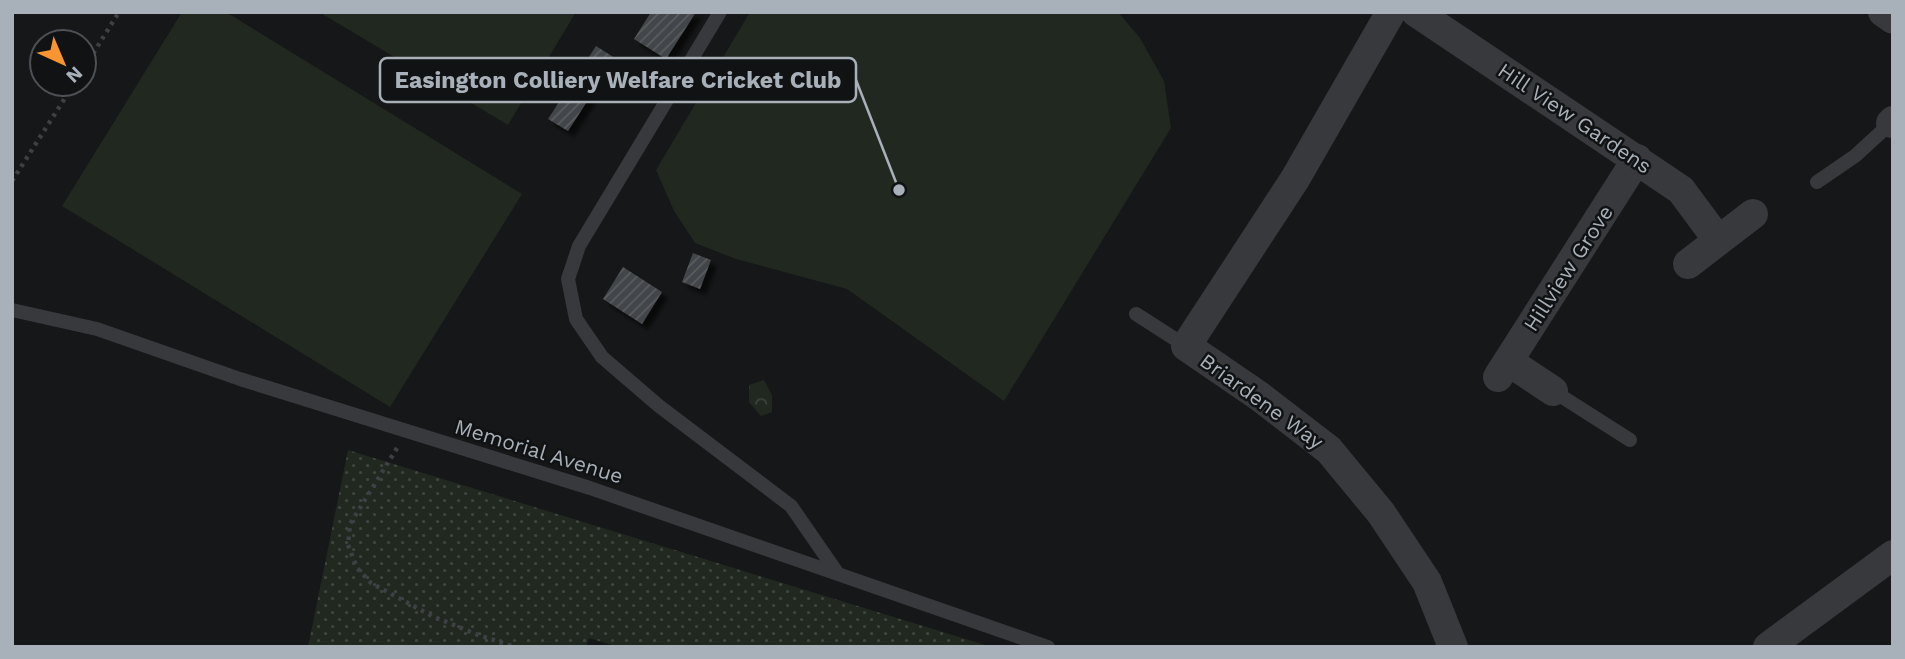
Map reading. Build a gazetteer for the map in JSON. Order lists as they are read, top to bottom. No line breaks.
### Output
{"streets":{"street":["Hill View Gardens","Hillview Grove","Briardene Way"],"lane":["Memorial Avenue"]},"crossings":[["Hill View Gardens","Hillview Grove"]],"places":["Easington Colliery Welfare Cricket Club"],"north":"bottom right"}
